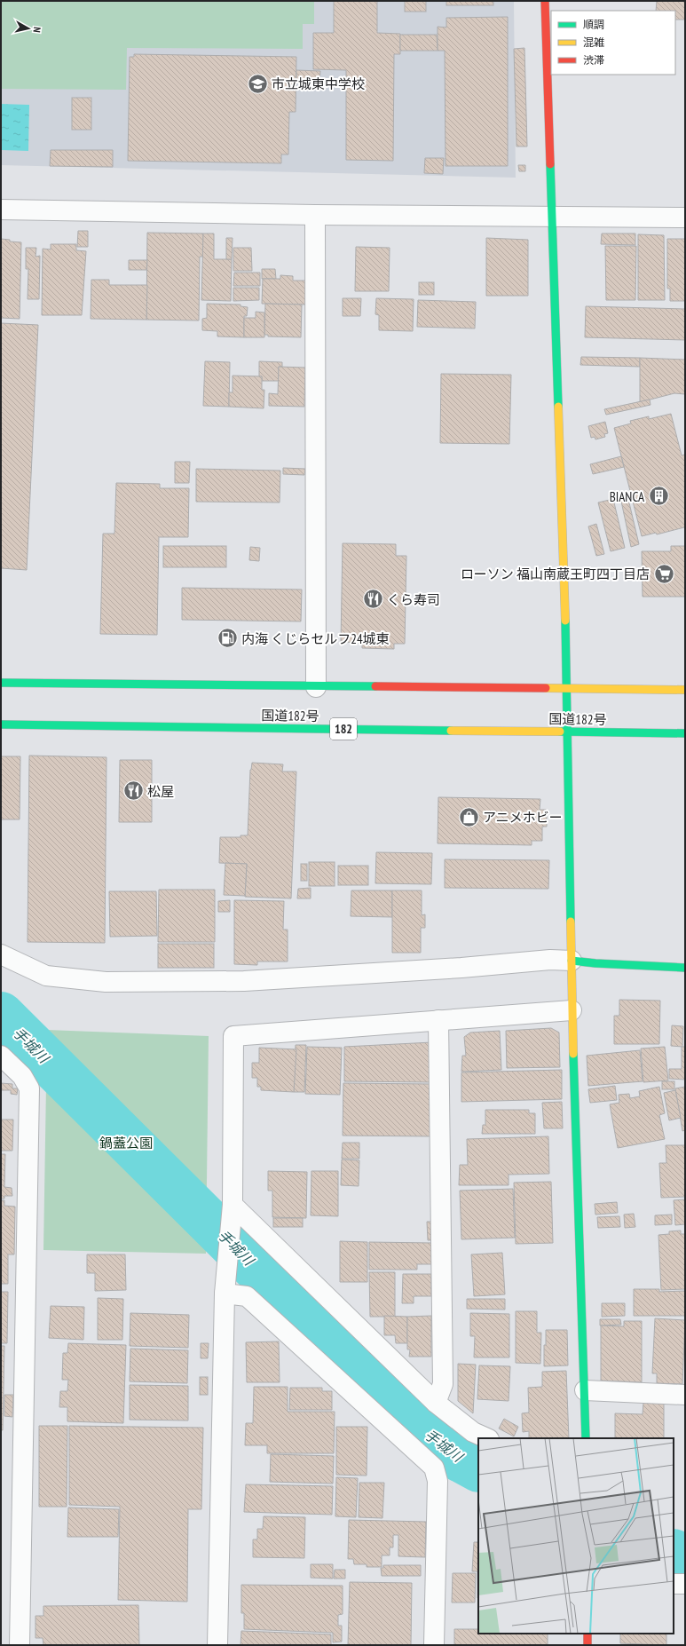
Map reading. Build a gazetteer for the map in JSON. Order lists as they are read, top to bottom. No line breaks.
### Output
{"streets":{"main road":["国道182号","182"]},"water":["手城川"],"parks":["鍋蓋公園"],"places":{"school or university":["市立城東中学校"],"building":["BIANCA"],"supermarket":["ローソン 福山南蔵王町四丁目店"],"restaurant":["くら寿司","松屋"],"fuel station":["内海 くじらセルフ24城東"],"shop":["アニメホビー"]},"legend":["順調","混雑","渋滞"],"north":"right"}
